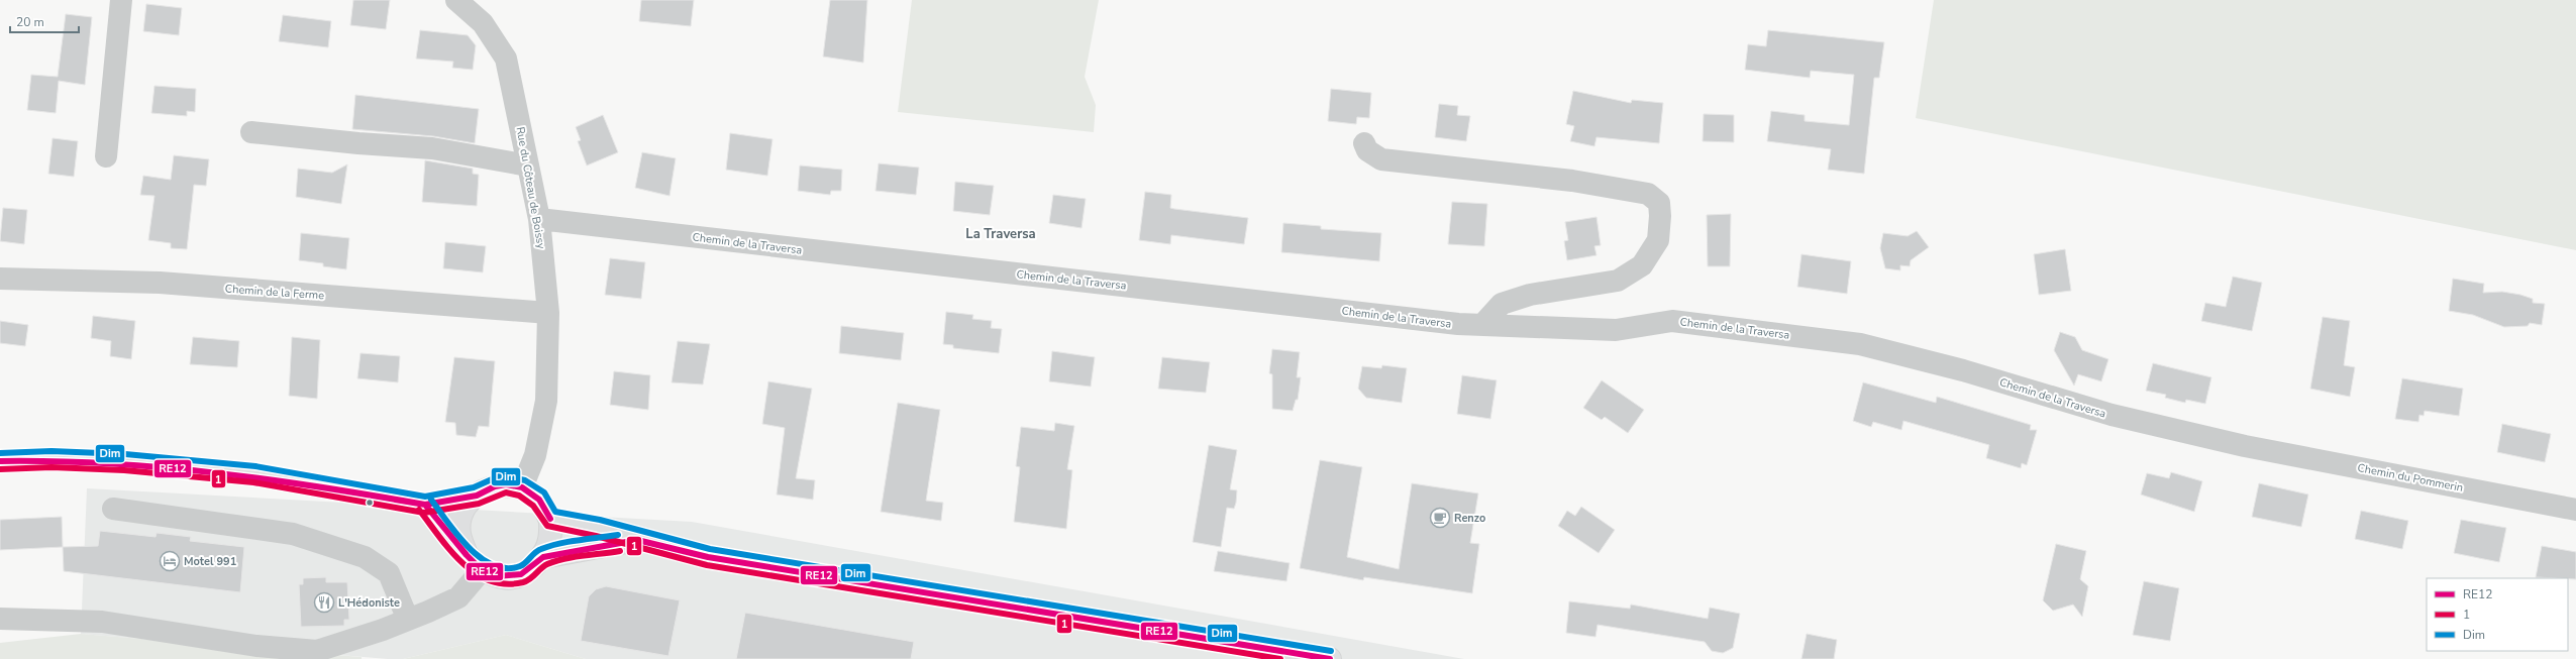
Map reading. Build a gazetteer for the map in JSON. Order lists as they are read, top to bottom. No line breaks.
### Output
{"streets":{"street":["Rue du Côteau de Boissy","Chemin de la Traversa","Chemin de la Ferme","Chemin du Pommerin"]},"crossings":[["Rue du Côteau de Boissy","Chemin de la Traversa"],["Rue du Côteau de Boissy","Chemin de la Ferme"],["Chemin de la Traversa","Chemin du Pommerin"]],"districts":["La Traversa"],"places":{"cafe":["Renzo"],"hotel":["Motel 991"],"restaurant":["L'Hédoniste"]},"lines":["transit line Dim","transit line RE12","transit line 1"],"legend":["RE12","1","Dim"],"scale_bar":"20 m"}
